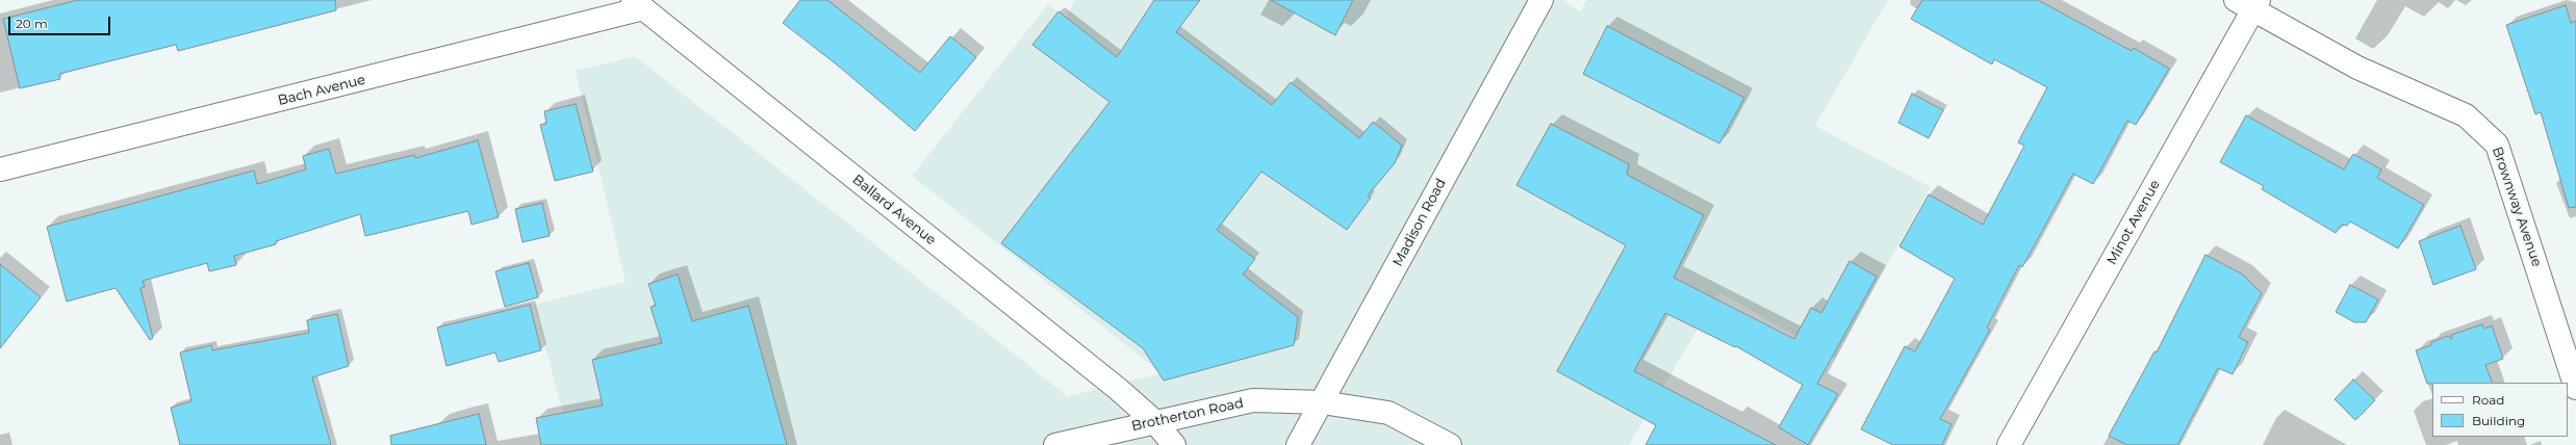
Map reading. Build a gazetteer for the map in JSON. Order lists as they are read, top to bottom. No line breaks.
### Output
{"streets":{"street":["Bach Avenue","Brownway Avenue","Ballard Avenue","Madison Road","Minot Avenue","Brotherton Road"]},"crossings":[["Bach Avenue","Ballard Avenue"],["Brownway Avenue","Minot Avenue"],["Ballard Avenue","Brotherton Road"],["Madison Road","Brotherton Road"]],"legend":["Road","Building"],"scale_bar":"20 m"}
